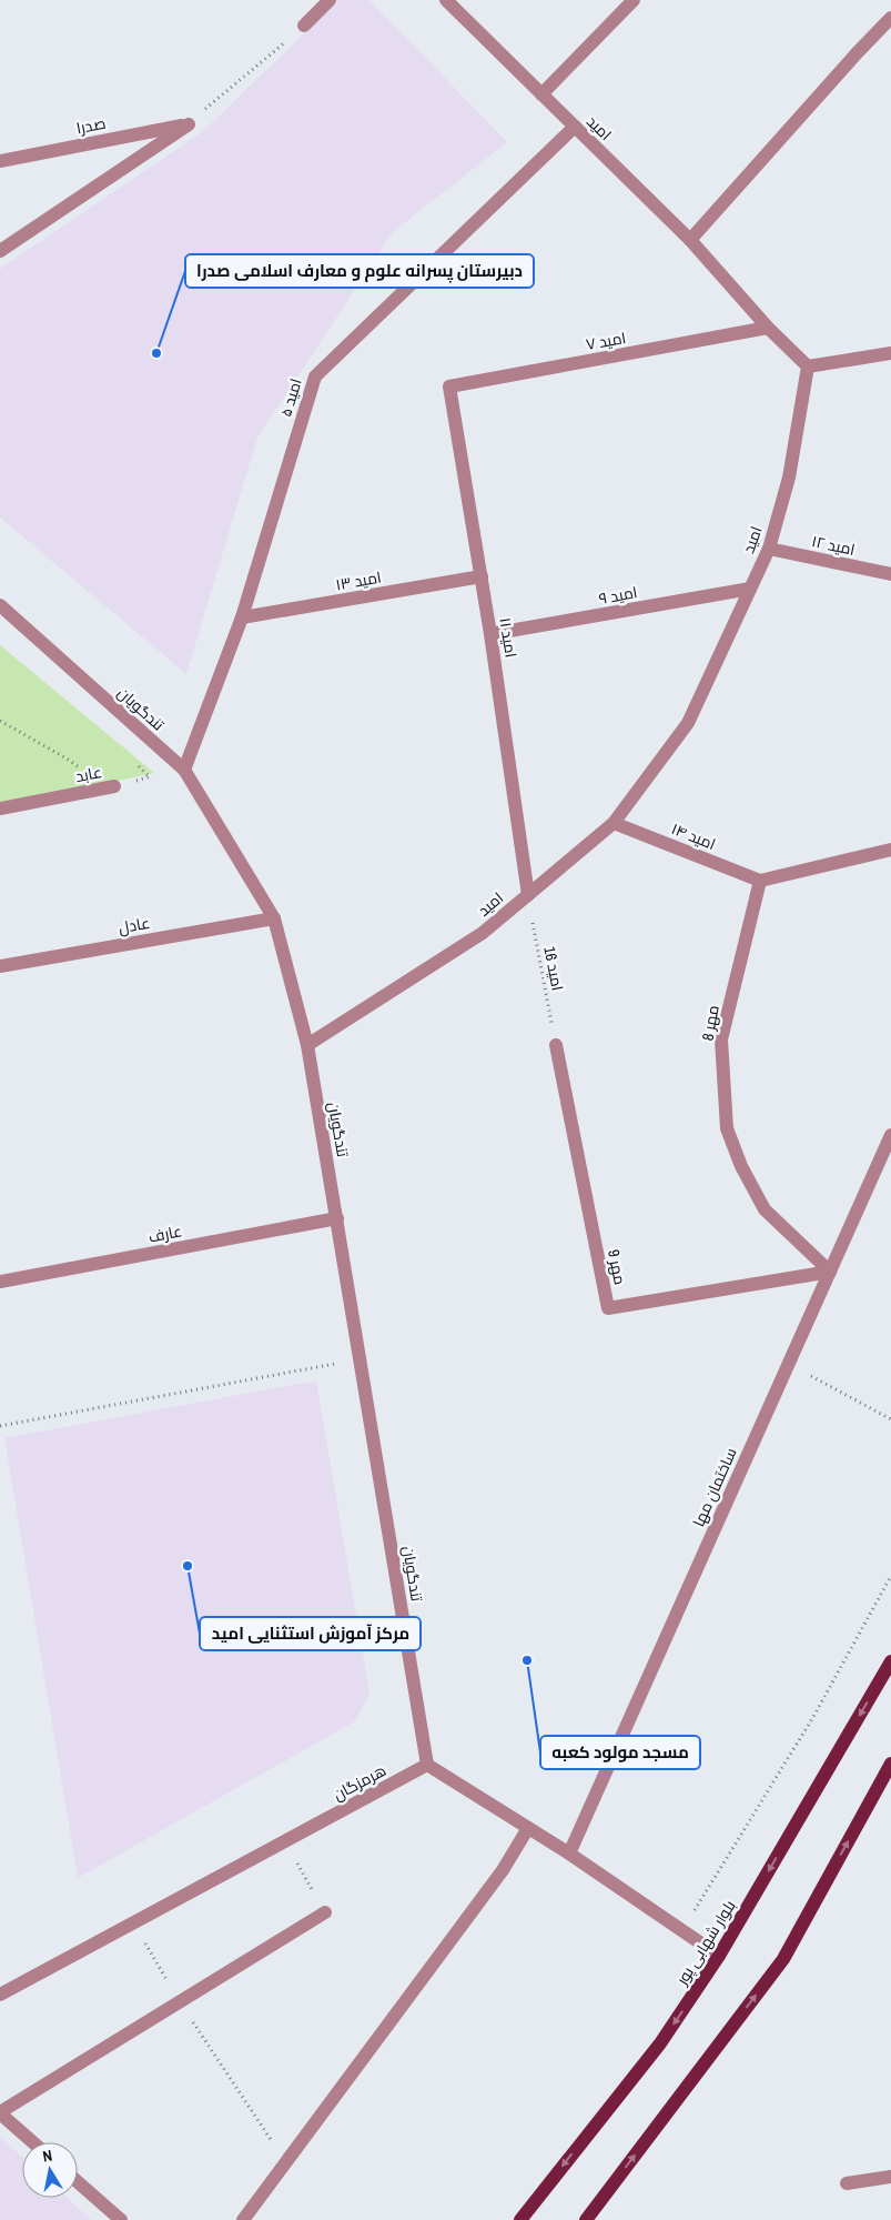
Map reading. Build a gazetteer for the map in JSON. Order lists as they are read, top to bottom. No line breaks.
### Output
{"streets":{"main road":["بلوار شهابی پور"],"street":["صدرا","امید","امید ۷","امید ۵","امید ۱۲","امید ۱۳","امید ۹","امید ۱۱","تندگویان","عابد","امید ۱۴","عادل","مهر 8","عارف","مهر 9","ساختمان مها","هرمزگان"],"path":["امید 16"]},"crossings":[["امید","امید ۷"],["امید","امید ۵"],["امید","امید ۱۲"],["امید","امید ۹"],["امید","امید ۱۱"],["امید","تندگویان"],["امید","امید ۱۴"],["امید","امید 16"],["امید ۷","امید ۱۱"],["امید ۵","امید ۱۳"],["امید ۵","تندگویان"],["امید ۵","عابد"],["امید ۱۳","امید ۱۱"],["امید ۹","امید ۱۱"],["امید ۱۱","امید 16"],["تندگویان","عابد"],["تندگویان","عادل"],["تندگویان","عارف"],["تندگویان","هرمزگان"],["امید ۱۴","مهر 8"],["امید 16","مهر 9"],["مهر 8","مهر 9"],["مهر 8","ساختمان مها"],["مهر 9","ساختمان مها"]],"places":["دبیرستان پسرانه علوم و معارف اسلامی صدرا","مرکز آموزش استثنایی امید","مسجد مولود کعبه"],"north":"top"}
